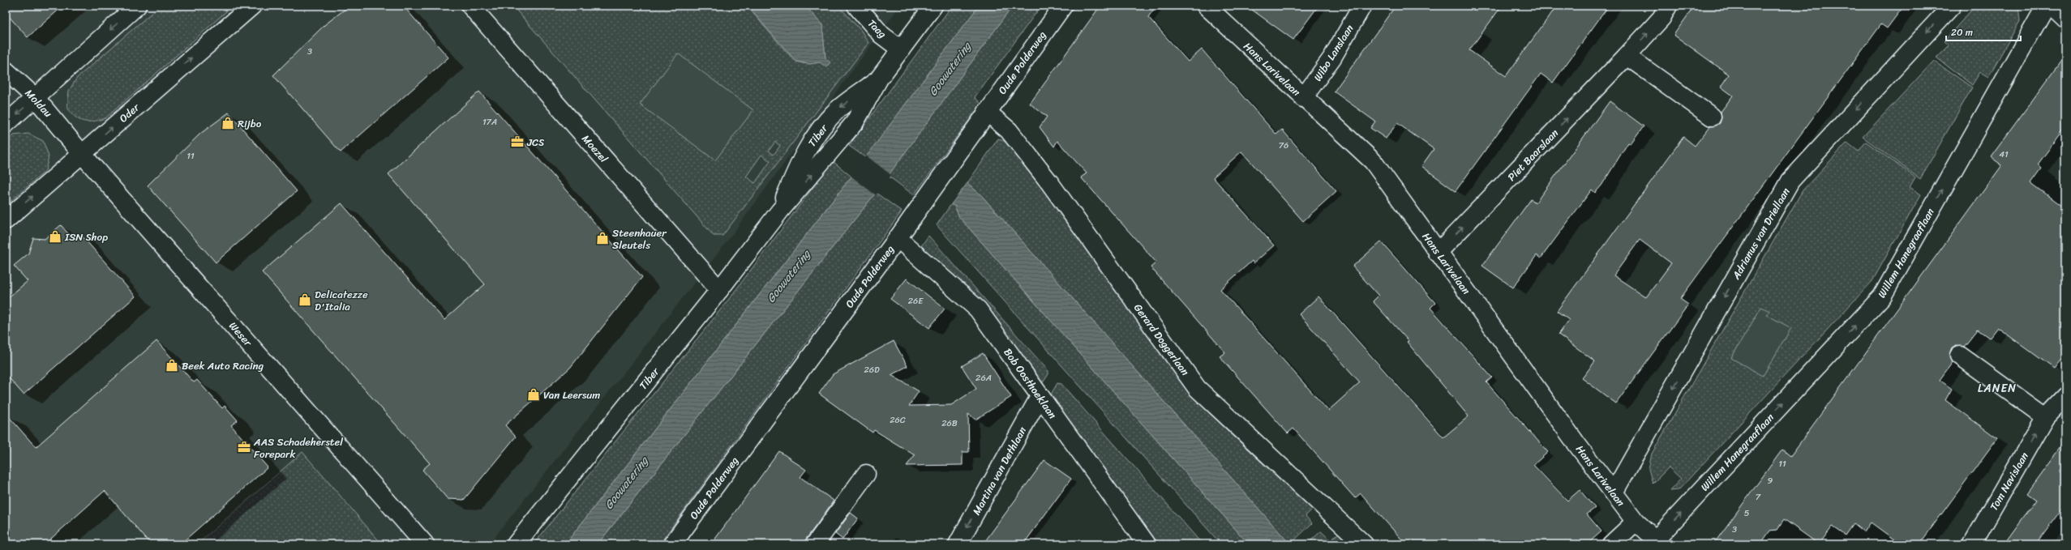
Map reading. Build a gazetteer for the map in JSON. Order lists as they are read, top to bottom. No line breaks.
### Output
{"streets":{"street":["Taag","Wibo Lanslaan","Oude Polderweg","Hans Larivelaan","Moldau","Oder","Tiber","Moezel","Piet Baarslaan","Adrianus van Driellaan","Willem Hanegraaflaan","Weser","Gerard Doggerlaan","Bob Oosthoeklaan","Martina van Dethlaan","Tom Navislaan"]},"crossings":[["Taag","Tiber"],["Wibo Lanslaan","Hans Larivelaan"],["Oude Polderweg","Gerard Doggerlaan"],["Oude Polderweg","Bob Oosthoeklaan"],["Hans Larivelaan","Piet Baarslaan"],["Hans Larivelaan","Adrianus van Driellaan"],["Hans Larivelaan","Willem Hanegraaflaan"],["Moldau","Weser"],["Oder","Weser"],["Tiber","Moezel"],["Bob Oosthoeklaan","Martina van Dethlaan"]],"one_way":["Piet Baarslaan","Adrianus van Driellaan","Willem Hanegraaflaan","Martina van Dethlaan","Tom Navislaan"],"districts":["LANEN"],"water":["Goowatering"],"places":{"shop":["Rijbo","ISN Shop","Steenhauer Sleutels","Delicatezze D'Italia","Beek Auto Racing","Van Leersum"],"office":["JCS","AAS Schadeherstel Forepark"]},"house_numbers":["3","17A","76","41","11","26E","26D","26A","26C","26B","11","9","7","5","3"],"scale_bar":"20 m"}
